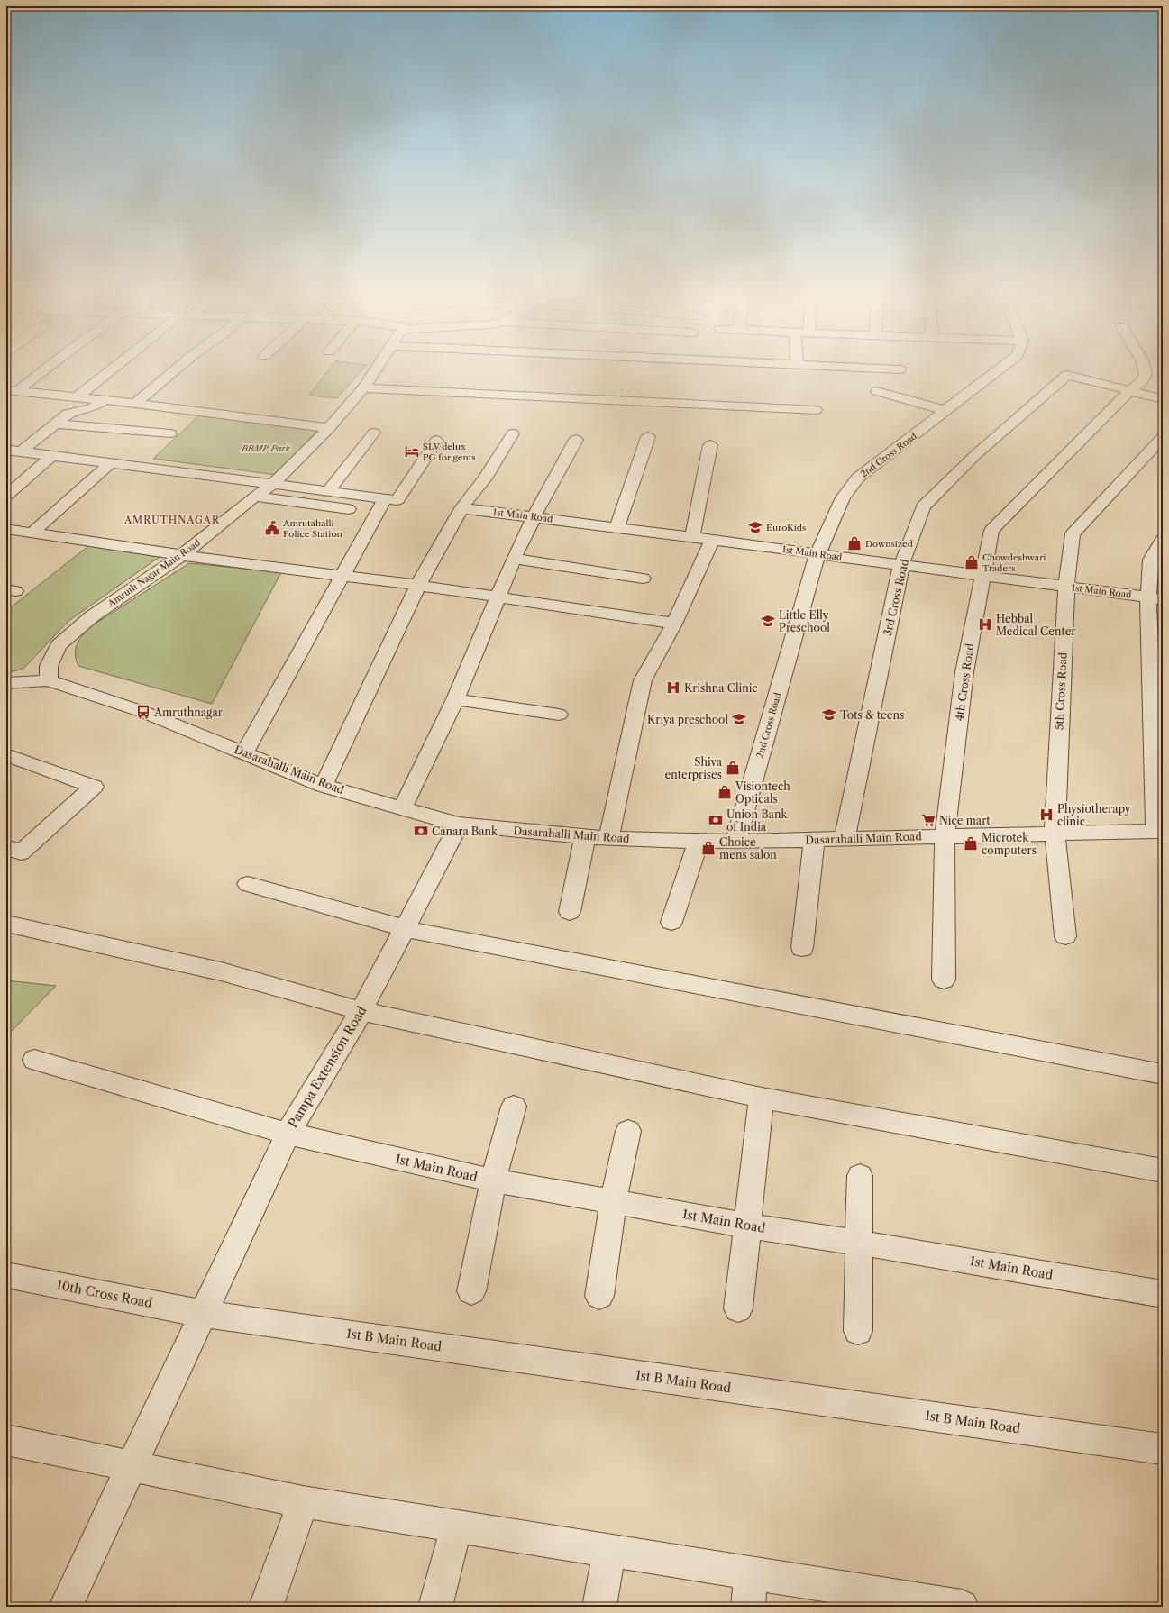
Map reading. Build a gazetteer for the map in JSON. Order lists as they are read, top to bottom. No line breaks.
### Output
{"streets":{"street":["2nd Cross Road","1st Main Road","Amruth Nagar Main Road","3rd Cross Road","4th Cross Road","5th Cross Road","Dasarahalli Main Road","Pampa Extension Road","10th Cross Road","1st B Main Road"]},"crossings":[["2nd Cross Road","1st Main Road"],["2nd Cross Road","Dasarahalli Main Road"],["1st Main Road","3rd Cross Road"],["1st Main Road","4th Cross Road"],["1st Main Road","5th Cross Road"],["1st Main Road","Pampa Extension Road"],["Amruth Nagar Main Road","Dasarahalli Main Road"],["3rd Cross Road","4th Cross Road"],["3rd Cross Road","Dasarahalli Main Road"],["4th Cross Road","Dasarahalli Main Road"],["5th Cross Road","Dasarahalli Main Road"],["Dasarahalli Main Road","Pampa Extension Road"],["Pampa Extension Road","10th Cross Road"],["Pampa Extension Road","1st B Main Road"],["10th Cross Road","1st B Main Road"]],"districts":["AMRUTHNAGAR"],"parks":["BBMP Park"],"places":{"hotel":["SLV delux PG for gents"],"school or university":["EuroKids","Little Elly Preschool","Tots & teens","Kriya preschool"],"public building":["Amrutahalli Police Station"],"shop":["Downsized","Chowdeshwari Traders","Shiva enterprises","Visiontech Opticals","Microtek computers","Choice mens salon"],"hospital":["Hebbal Medical Center","Krishna Clinic","Physiotherapy clinic"],"bus stop":["Amruthnagar"],"bank":["Union Bank of India","Canara Bank"],"supermarket":["Nice mart"]}}
